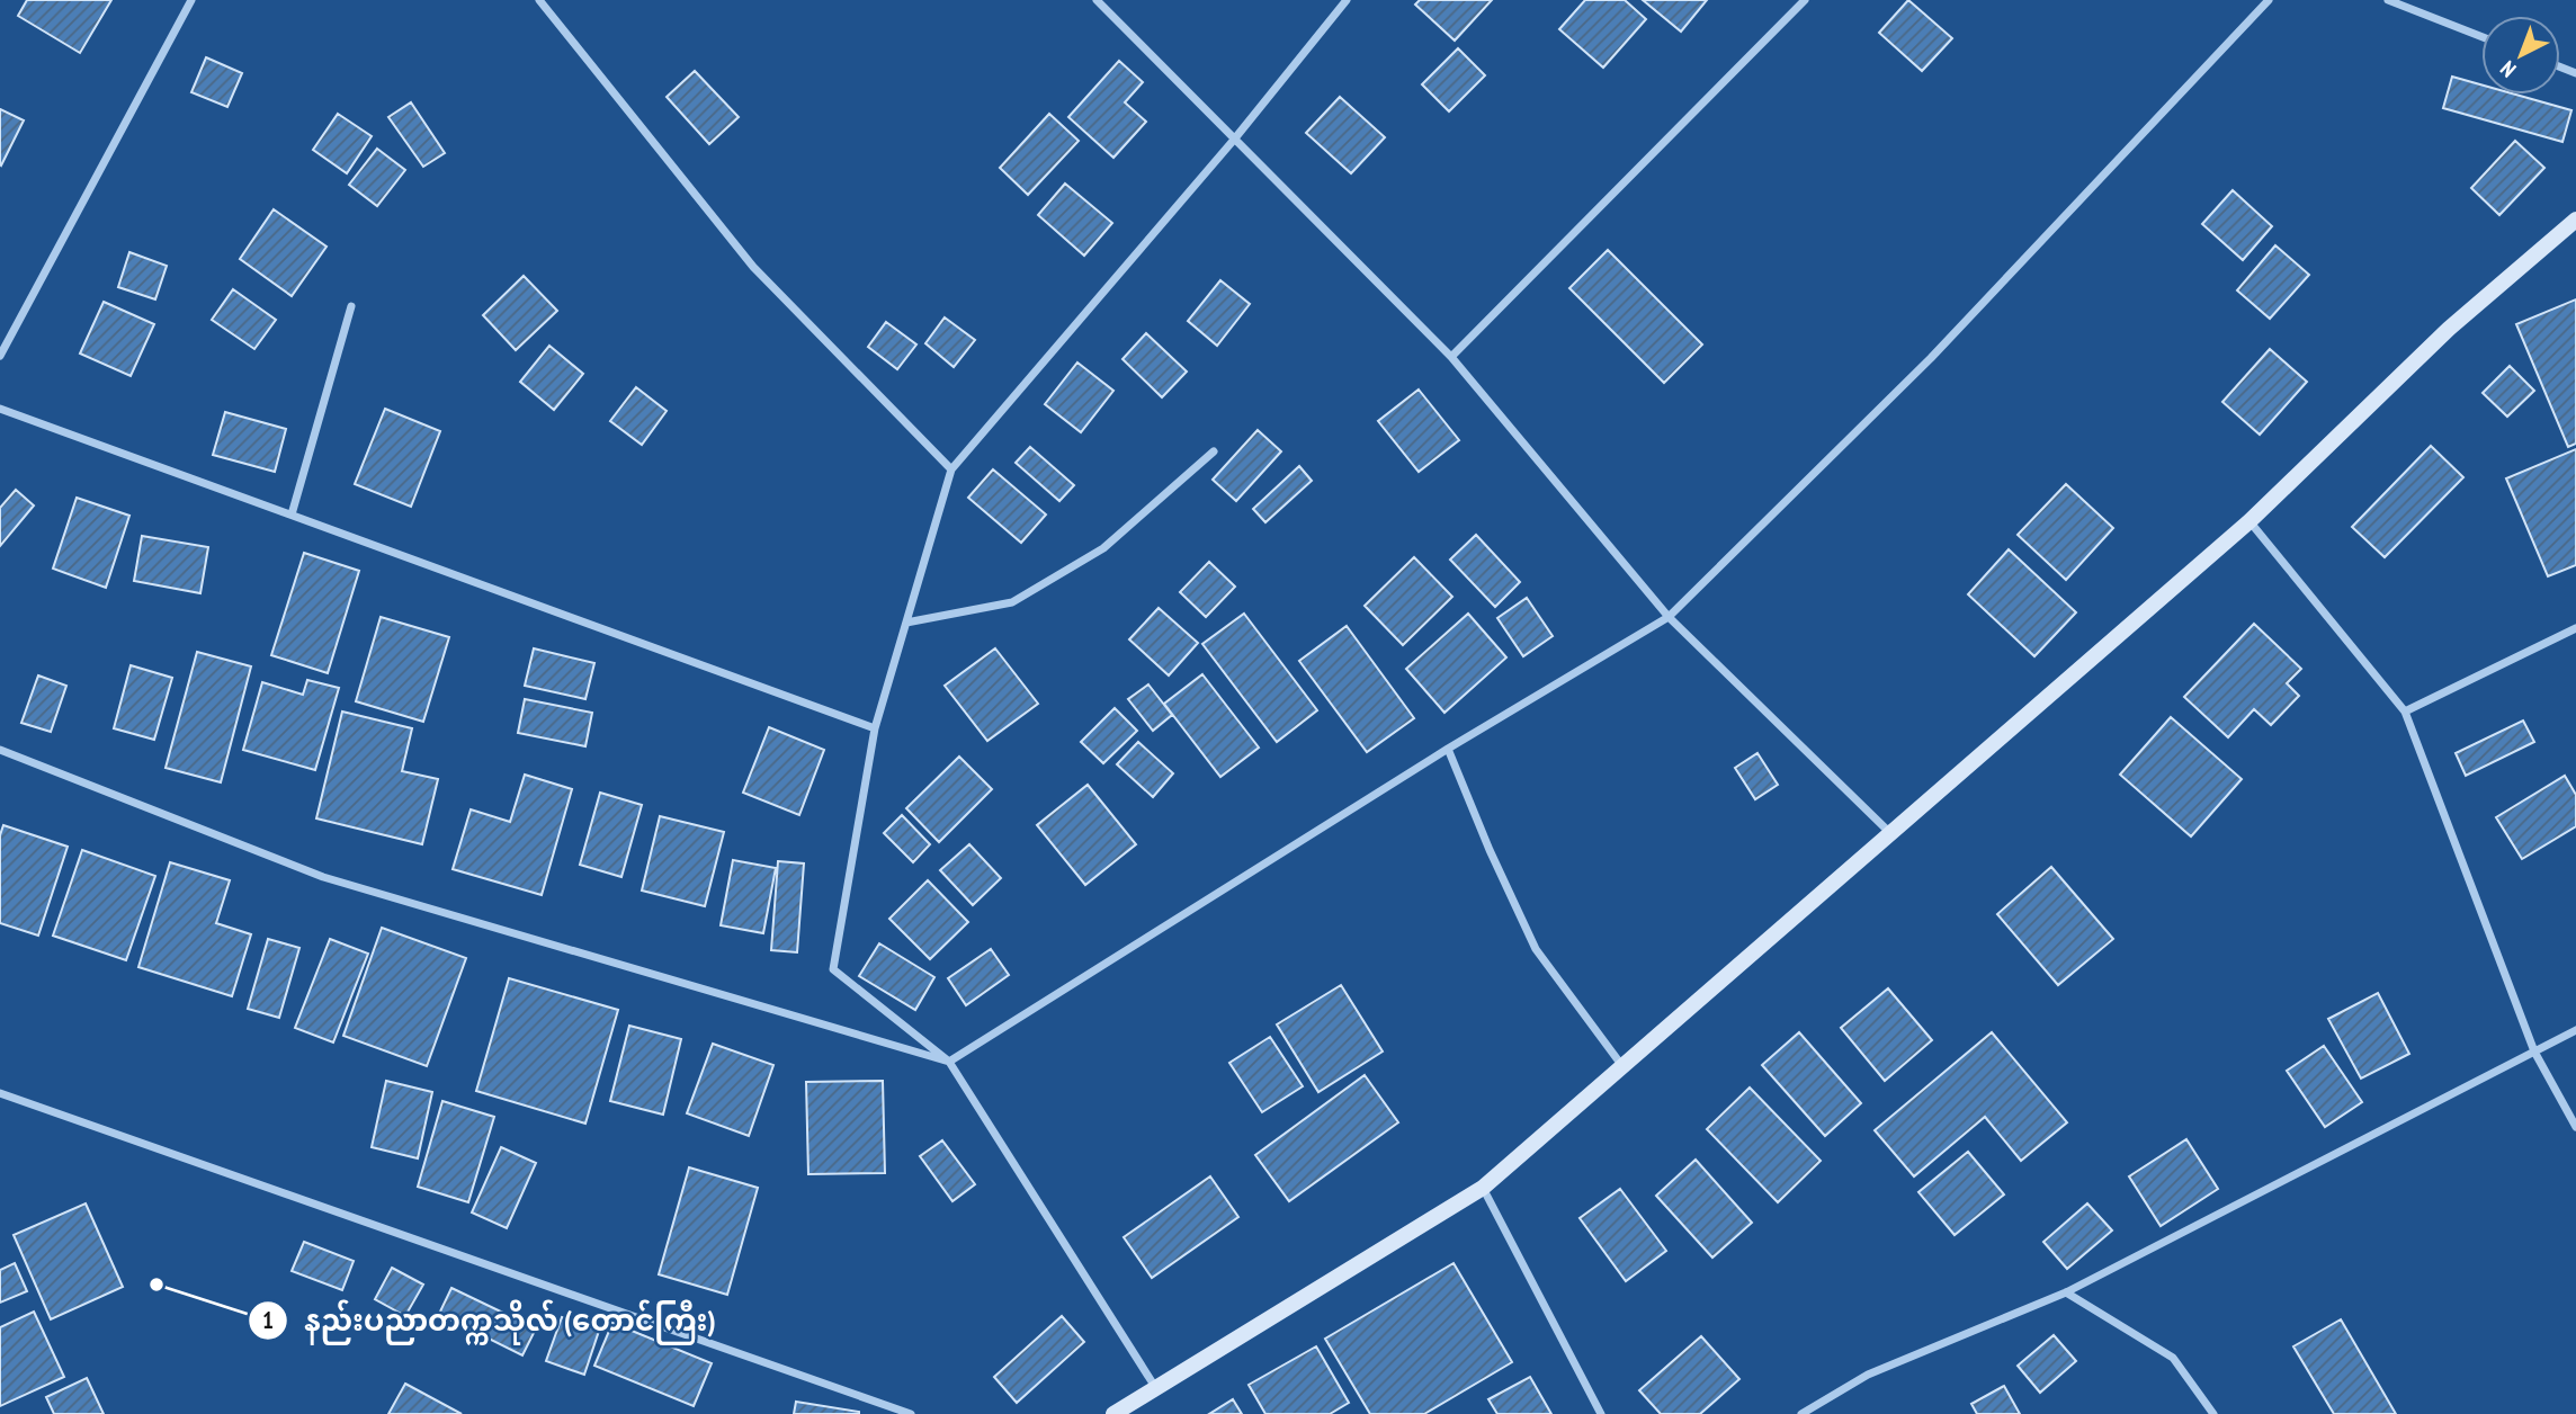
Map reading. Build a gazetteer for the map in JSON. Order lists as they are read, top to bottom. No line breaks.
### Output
{"places":["နည်းပညာတက္ကသိုလ် (တောင်ကြီး)"],"north":"bottom left"}
